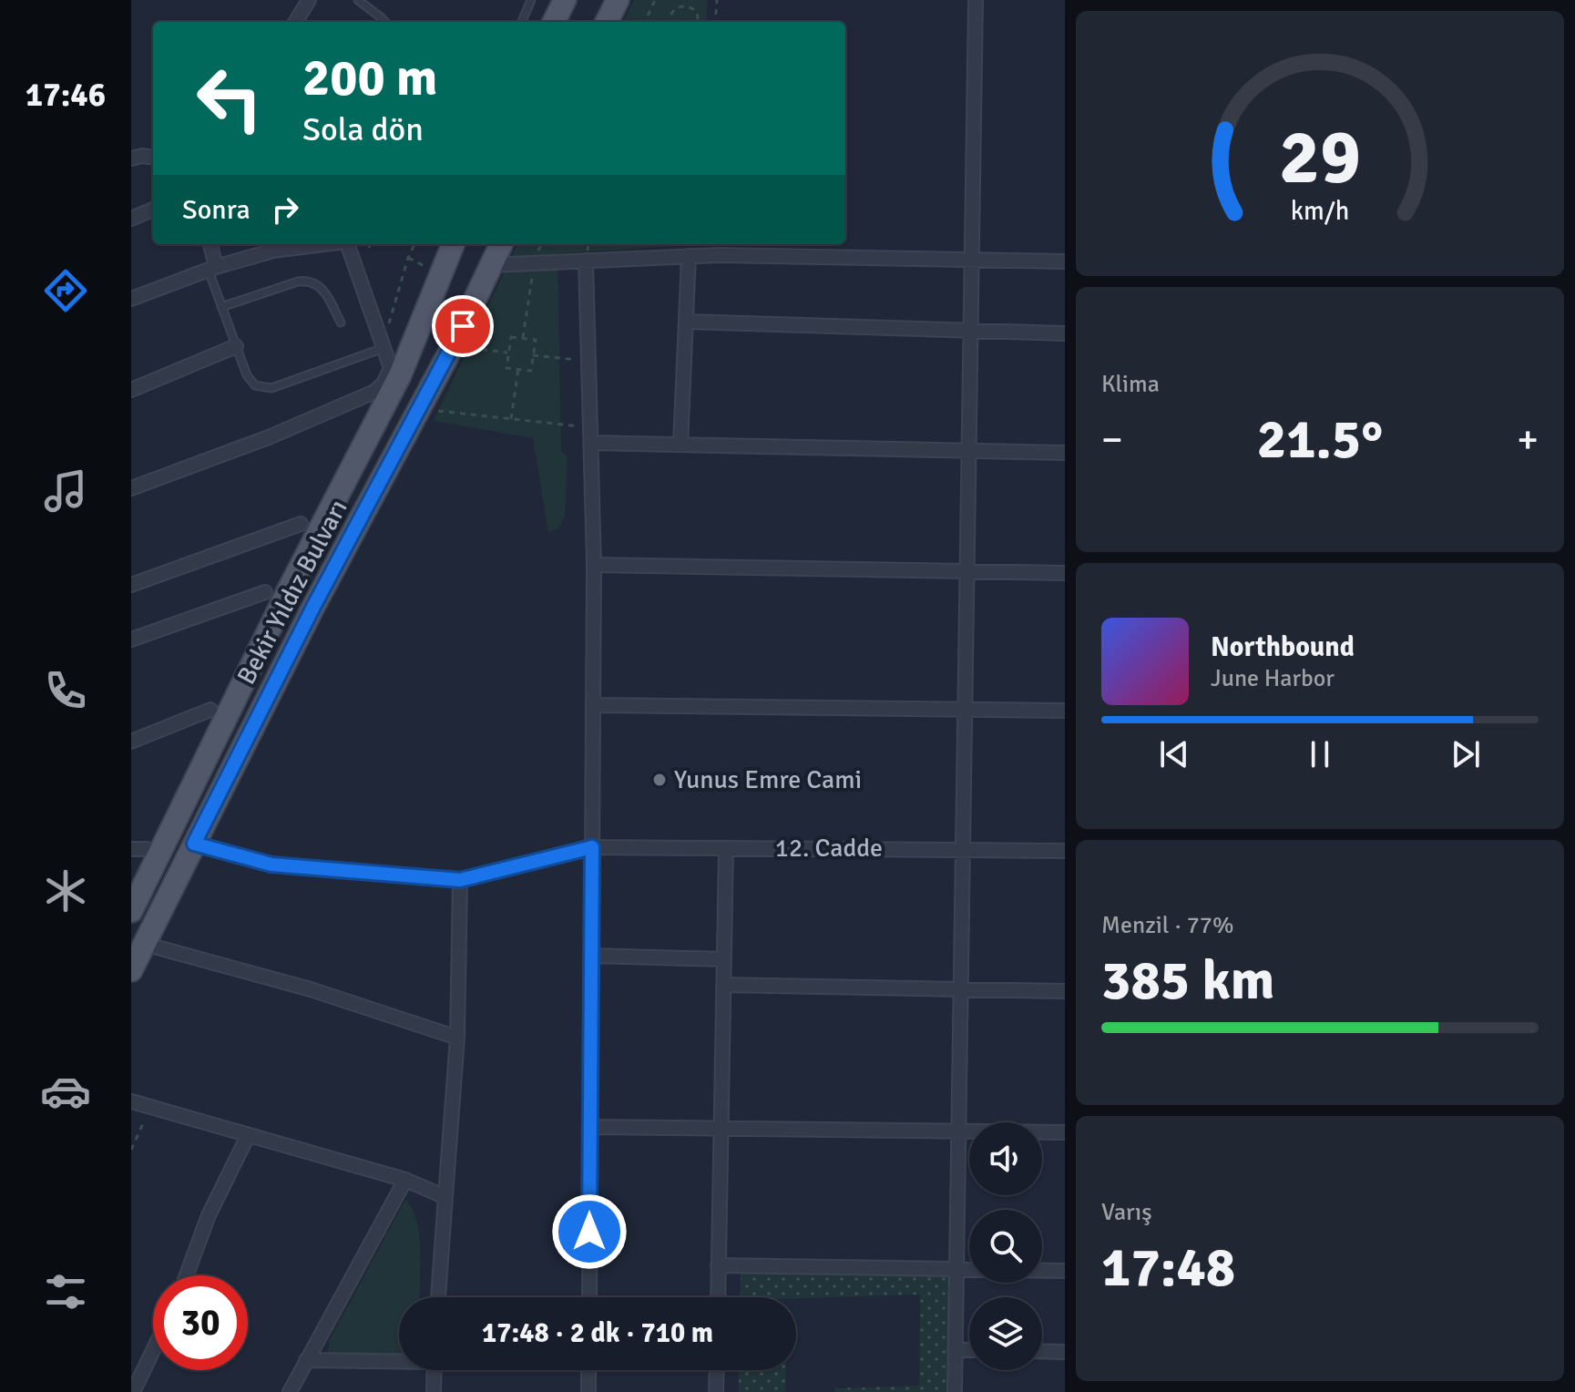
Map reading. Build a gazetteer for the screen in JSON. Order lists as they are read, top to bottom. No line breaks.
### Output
{"streets":{"main road":["Bekir Yıldız Bulvarı"],"street":["12. Cadde"]},"crossings":[["Bekir Yıldız Bulvarı","12. Cadde"]],"places":["Yunus Emre Cami"],"page":{"tabs":"17:46","turn":["200 m","Sola dön"],"then":"Sonra","tile":["Klima",["Menzil · 77%","385 km"],["Varış","17:48"]],"heat":["−","21.5°","+"],"song":["Northbound","June Harbor"],"limit":"30","trip":"17:48 · 2 dk · 710 m","gauge":["29","km/h"]}}
